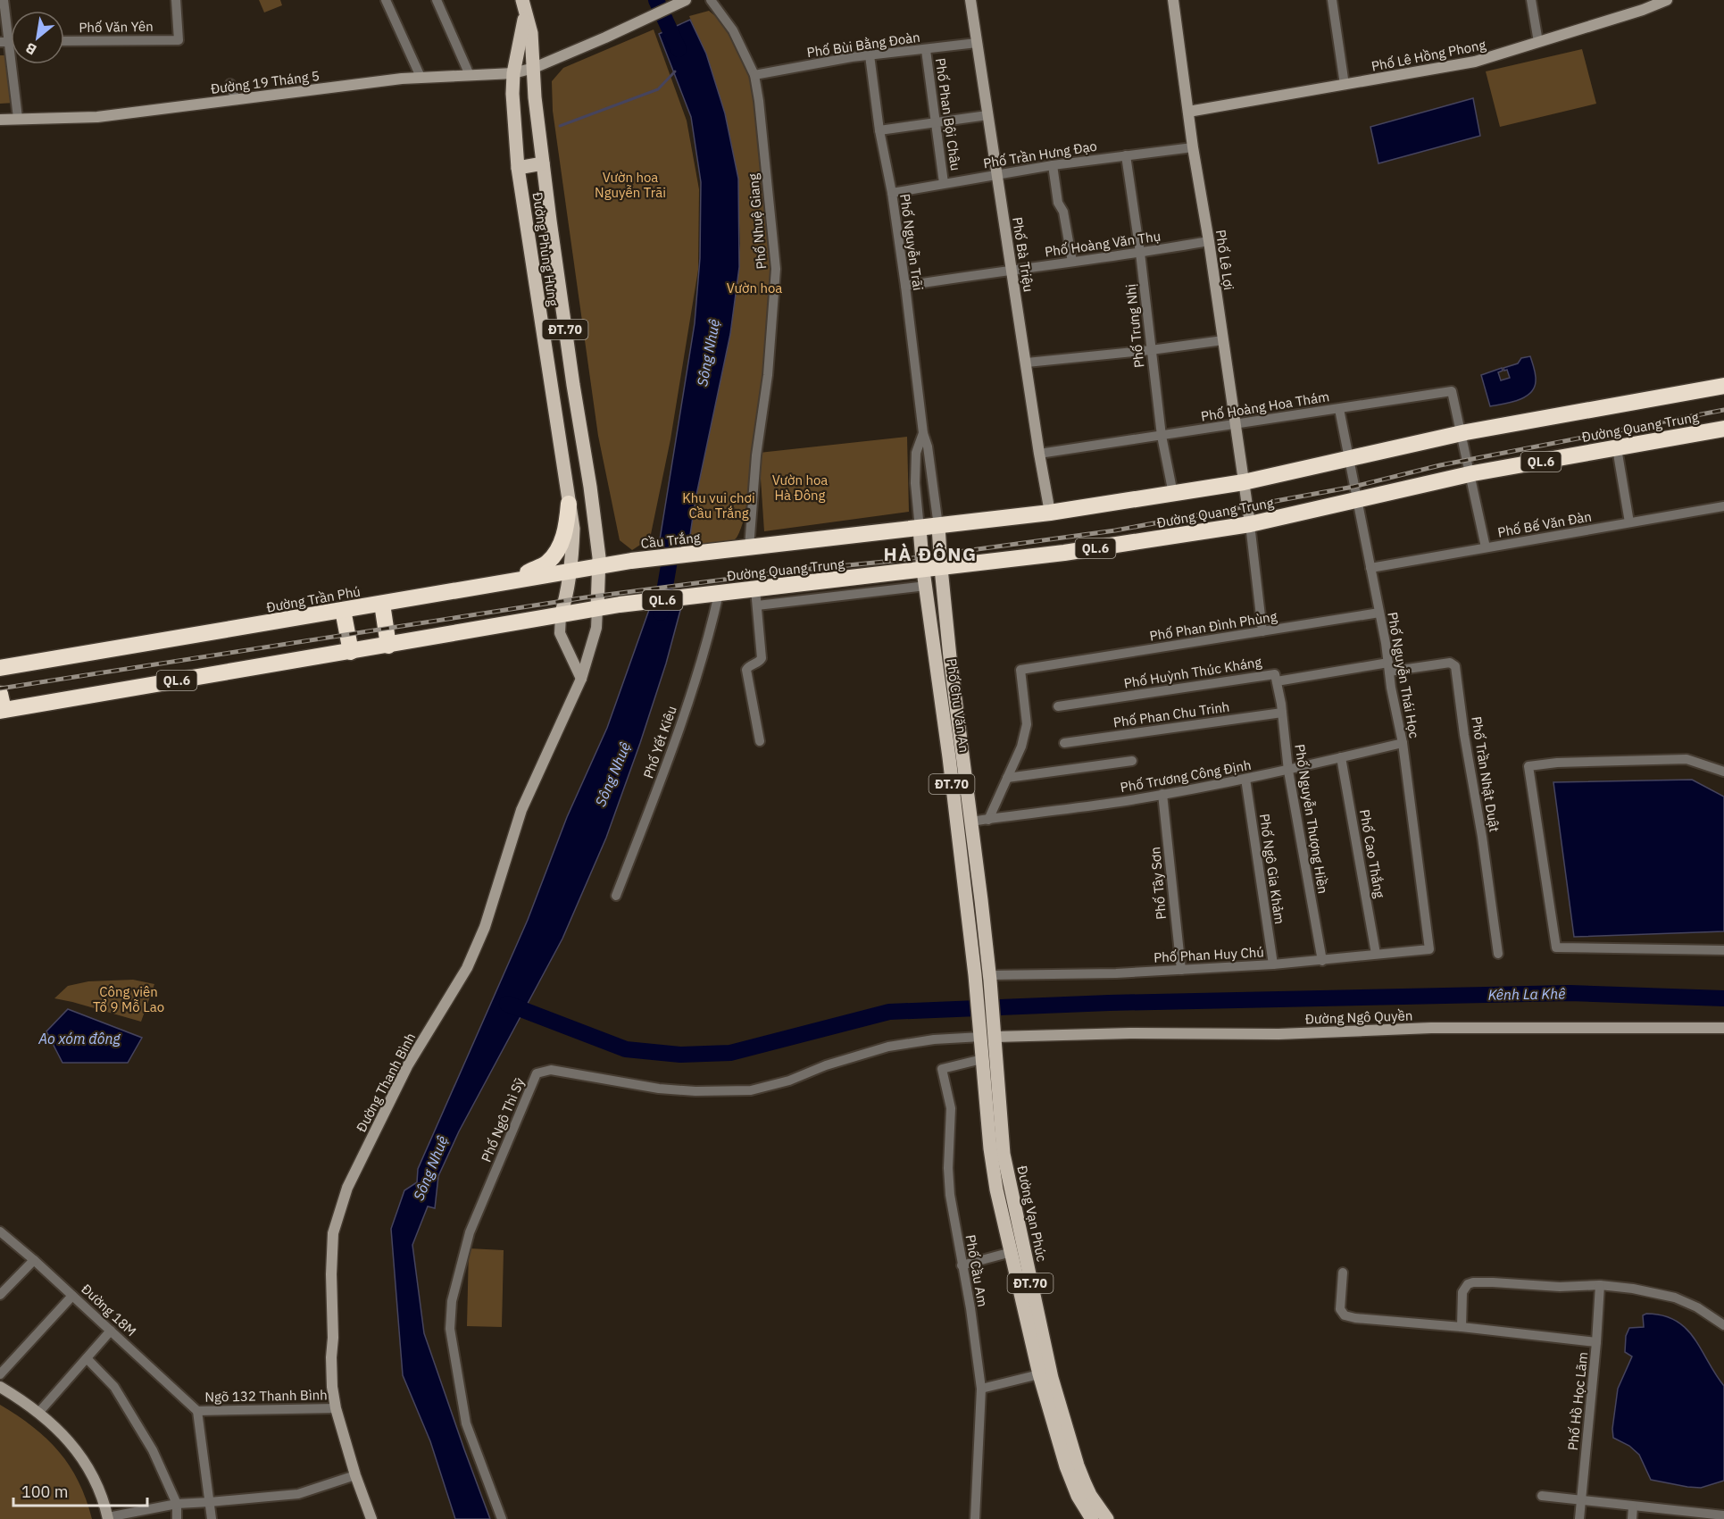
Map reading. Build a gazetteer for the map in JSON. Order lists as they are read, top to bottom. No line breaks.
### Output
{"streets":{"highway":["Đường Quang Trung","QL.6","Cầu Trắng","Đường Trần Phú"],"main road":["Đường Phùng Hưng","ĐT.70","Phố Chu Văn An","Đường Vạn Phúc"],"street":["Phố Văn Yên","Phố Bùi Bằng Đoàn","Phố Lê Hồng Phong","Đường 19 Tháng 5","Phố Phan Bội Châu","Phố Trần Hưng Đạo","Phố Nhuệ Giang","Phố Nguyễn Trãi","Phố Hoàng Văn Thụ","Phố Bà Triệu","Phố Lê Lợi","Phố Trưng Nhị","Phố Hoàng Hoa Thám","Phố Bế Văn Đàn","Phố Phan Đình Phùng","Phố Huỳnh Thúc Kháng","Phố Nguyễn Thái Học","Phố Phan Chu Trinh","Phố Yết Kiêu","Phố Trần Nhật Duật","Phố Trương Công Định","Phố Nguyễn Thượng Hiền","Phố Cao Thắng","Phố Ngô Gia Khảm","Phố Tây Sơn","Phố Phan Huy Chú","Đường Ngô Quyền","Đường Thanh Bình","Phố Ngô Thì Sỹ","Phố Cầu Am","Đường 18M","Ngõ 132 Thanh Bình","Phố Hồ Học Lãm"]},"crossings":[["Phố Bùi Bằng Đoàn","Phố Phan Bội Châu"],["Phố Bùi Bằng Đoàn","Phố Nhuệ Giang"],["Phố Bùi Bằng Đoàn","Phố Nguyễn Trãi"],["Phố Bùi Bằng Đoàn","Phố Bà Triệu"],["Phố Lê Hồng Phong","Phố Lê Lợi"],["Đường 19 Tháng 5","Đường Phùng Hưng"],["Phố Phan Bội Châu","Phố Trần Hưng Đạo"],["Phố Trần Hưng Đạo","Phố Nguyễn Trãi"],["Phố Trần Hưng Đạo","Phố Bà Triệu"],["Phố Trần Hưng Đạo","Phố Lê Lợi"],["Phố Trần Hưng Đạo","Phố Trưng Nhị"],["Phố Nhuệ Giang","Đường Quang Trung"],["Phố Nguyễn Trãi","Phố Hoàng Văn Thụ"],["Phố Nguyễn Trãi","Đường Quang Trung"],["Phố Nguyễn Trãi","Phố Chu Văn An"],["Phố Hoàng Văn Thụ","Phố Bà Triệu"],["Phố Hoàng Văn Thụ","Phố Lê Lợi"],["Phố Hoàng Văn Thụ","Phố Trưng Nhị"],["Đường Phùng Hưng","QL.6"],["Đường Phùng Hưng","Đường Trần Phú"],["Đường Phùng Hưng","Đường Thanh Bình"],["Phố Bà Triệu","Phố Hoàng Hoa Thám"],["Phố Bà Triệu","Đường Quang Trung"],["Phố Lê Lợi","Phố Hoàng Hoa Thám"],["Phố Lê Lợi","Đường Quang Trung"],["Phố Trưng Nhị","Phố Hoàng Hoa Thám"],["Phố Trưng Nhị","Đường Quang Trung"],["ĐT.70","Phố Chu Văn An"],["ĐT.70","Phố Phan Huy Chú"],["ĐT.70","Đường Ngô Quyền"],["ĐT.70","Phố Ngô Thì Sỹ"],["ĐT.70","Đường Vạn Phúc"],["Phố Hoàng Hoa Thám","Đường Quang Trung"],["Phố Hoàng Hoa Thám","Phố Nguyễn Thái Học"],["Đường Quang Trung","QL.6"],["Đường Quang Trung","Cầu Trắng"],["Đường Quang Trung","Phố Nguyễn Thái Học"],["Đường Quang Trung","Phố Chu Văn An"],["Đường Quang Trung","Phố Yết Kiêu"],["QL.6","Phố Yết Kiêu"],["QL.6","Đường Thanh Bình"],["Phố Bế Văn Đàn","Phố Nguyễn Thái Học"],["Cầu Trắng","Đường Trần Phú"],["Phố Phan Đình Phùng","Phố Nguyễn Thái Học"],["Phố Huỳnh Thúc Kháng","Phố Nguyễn Thái Học"],["Phố Huỳnh Thúc Kháng","Phố Trần Nhật Duật"],["Phố Huỳnh Thúc Kháng","Phố Nguyễn Thượng Hiền"],["Phố Nguyễn Thái Học","Phố Trần Nhật Duật"],["Phố Nguyễn Thái Học","Phố Trương Công Định"],["Phố Nguyễn Thái Học","Phố Phan Huy Chú"],["Phố Chu Văn An","Phố Trương Công Định"],["Phố Chu Văn An","Phố Phan Huy Chú"],["Phố Phan Chu Trinh","Phố Nguyễn Thượng Hiền"],["Phố Trương Công Định","Phố Nguyễn Thượng Hiền"],["Phố Trương Công Định","Phố Cao Thắng"],["Phố Trương Công Định","Phố Ngô Gia Khảm"],["Phố Trương Công Định","Phố Tây Sơn"],["Phố Nguyễn Thượng Hiền","Phố Phan Huy Chú"],["Phố Cao Thắng","Phố Phan Huy Chú"],["Phố Ngô Gia Khảm","Phố Phan Huy Chú"],["Phố Tây Sơn","Phố Phan Huy Chú"],["Đường Ngô Quyền","Đường Vạn Phúc"],["Đường Thanh Bình","Ngõ 132 Thanh Bình"],["Phố Ngô Thì Sỹ","Đường Vạn Phúc"],["Đường Vạn Phúc","Phố Cầu Am"],["Đường 18M","Ngõ 132 Thanh Bình"]],"districts":["HÀ ĐÔNG"],"water":["Sông Nhuệ","Kênh La Khê","Ao xóm đông"],"parks":["Vườn hoa Nguyễn Trãi","Vườn hoa","Vườn hoa Hà Đông","Khu vui chơi Cầu Trắng","Công viên Tổ 9 Mỗ Lao"],"scale_bar":"100 m","north":"bottom left"}
